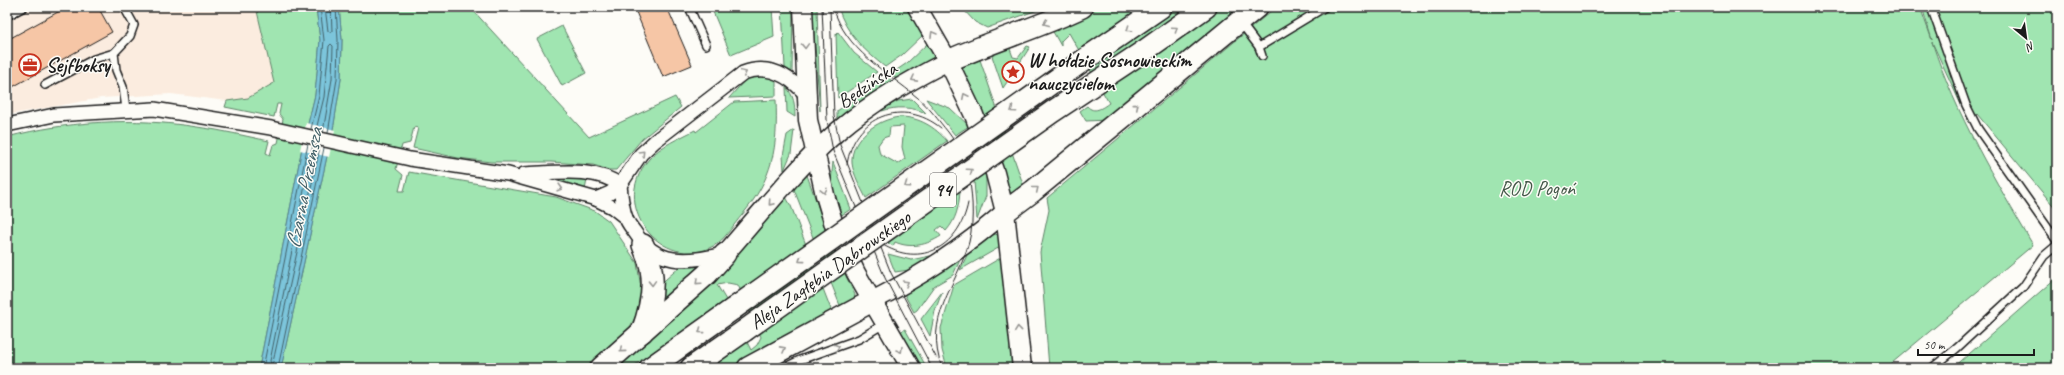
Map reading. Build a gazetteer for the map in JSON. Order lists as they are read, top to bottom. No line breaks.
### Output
{"streets":{"main road":["94","Aleja Zagłębia Dąbrowskiego"],"street":["Będzińska"]},"one_way":["Będzińska"],"water":["Czarna Przemsza"],"parks":["ROD Pogoń"],"places":{"office":["Sejfboksy"],"place":["W hołdzie Sosnowieckim nauczycielom"]},"scale_bar":"50 m","north":"bottom right"}
